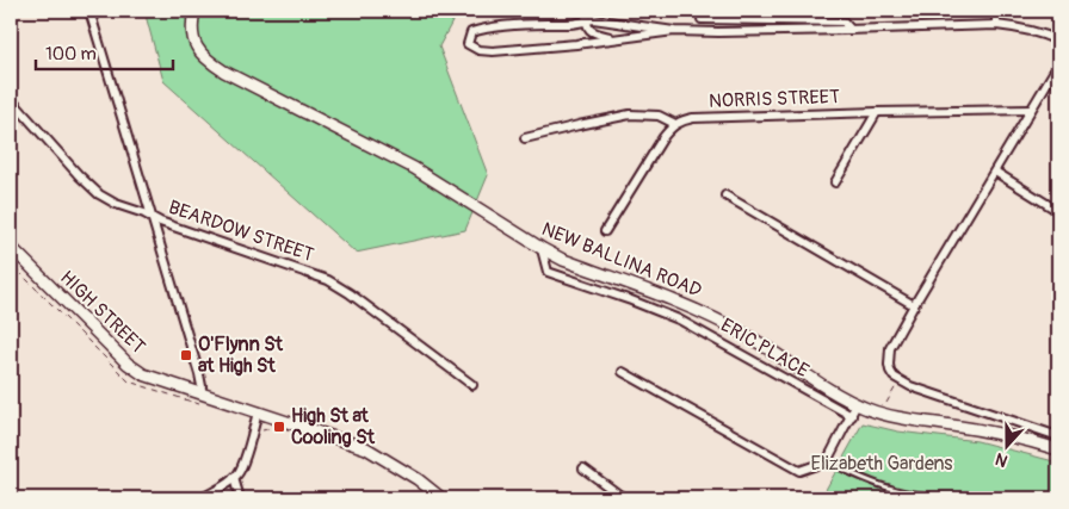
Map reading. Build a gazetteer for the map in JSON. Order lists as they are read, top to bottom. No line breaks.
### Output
{"streets":{"street":["NORRIS STREET","BEARDOW STREET","NEW BALLINA ROAD","HIGH STREET","ERIC PLACE"]},"crossings":[["NEW BALLINA ROAD","ERIC PLACE"]],"parks":["Elizabeth Gardens"],"places":{"transit":["O'Flynn St at High St","High St at Cooling St"]},"scale_bar":"100 m","north":"bottom"}
